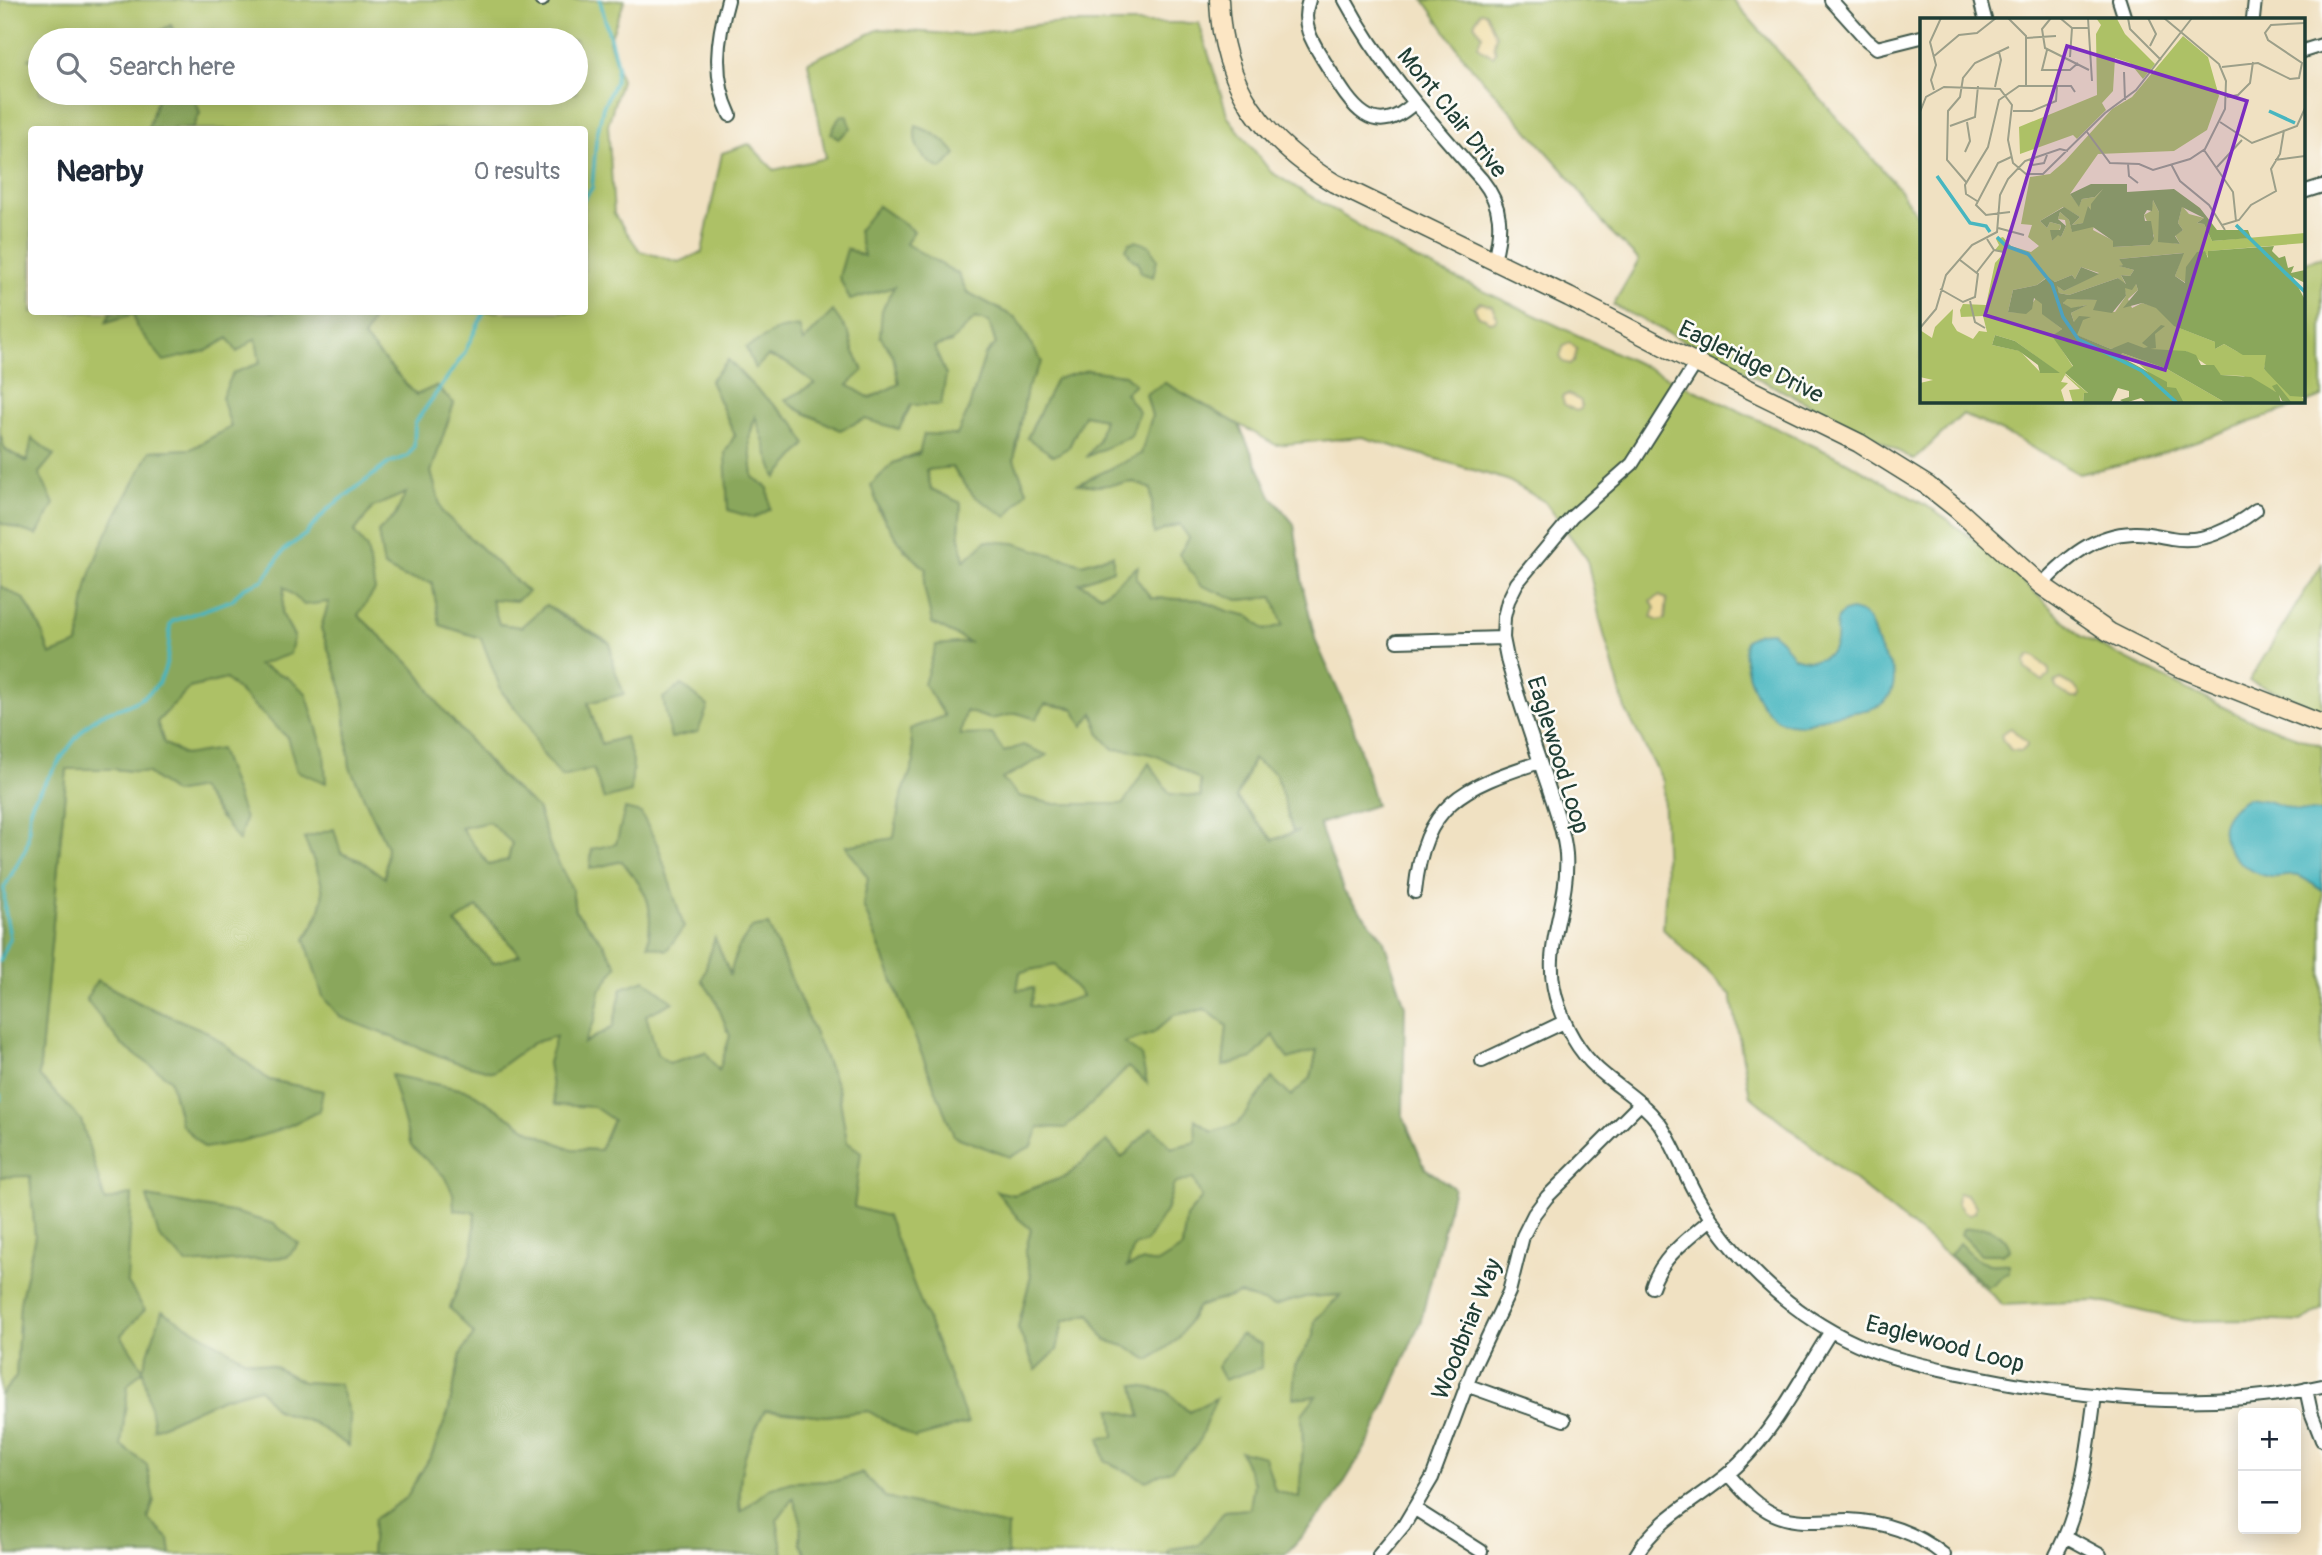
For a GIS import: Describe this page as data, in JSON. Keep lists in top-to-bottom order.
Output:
{
  "streets": {
    "main road": ["Eagleridge Drive"],
    "street": ["Mont Clair Drive", "Eaglewood Loop", "Woodbriar Way"]
  },
  "crossings": [
    ["Mont Clair Drive", "Eagleridge Drive"],
    ["Eagleridge Drive", "Eaglewood Loop"],
    ["Eaglewood Loop", "Woodbriar Way"]
  ],
  "page": {
    "search": "Search here",
    "heading": ["Nearby", "0 results"],
    "map_buttons": ["+", "−"]
  }
}
